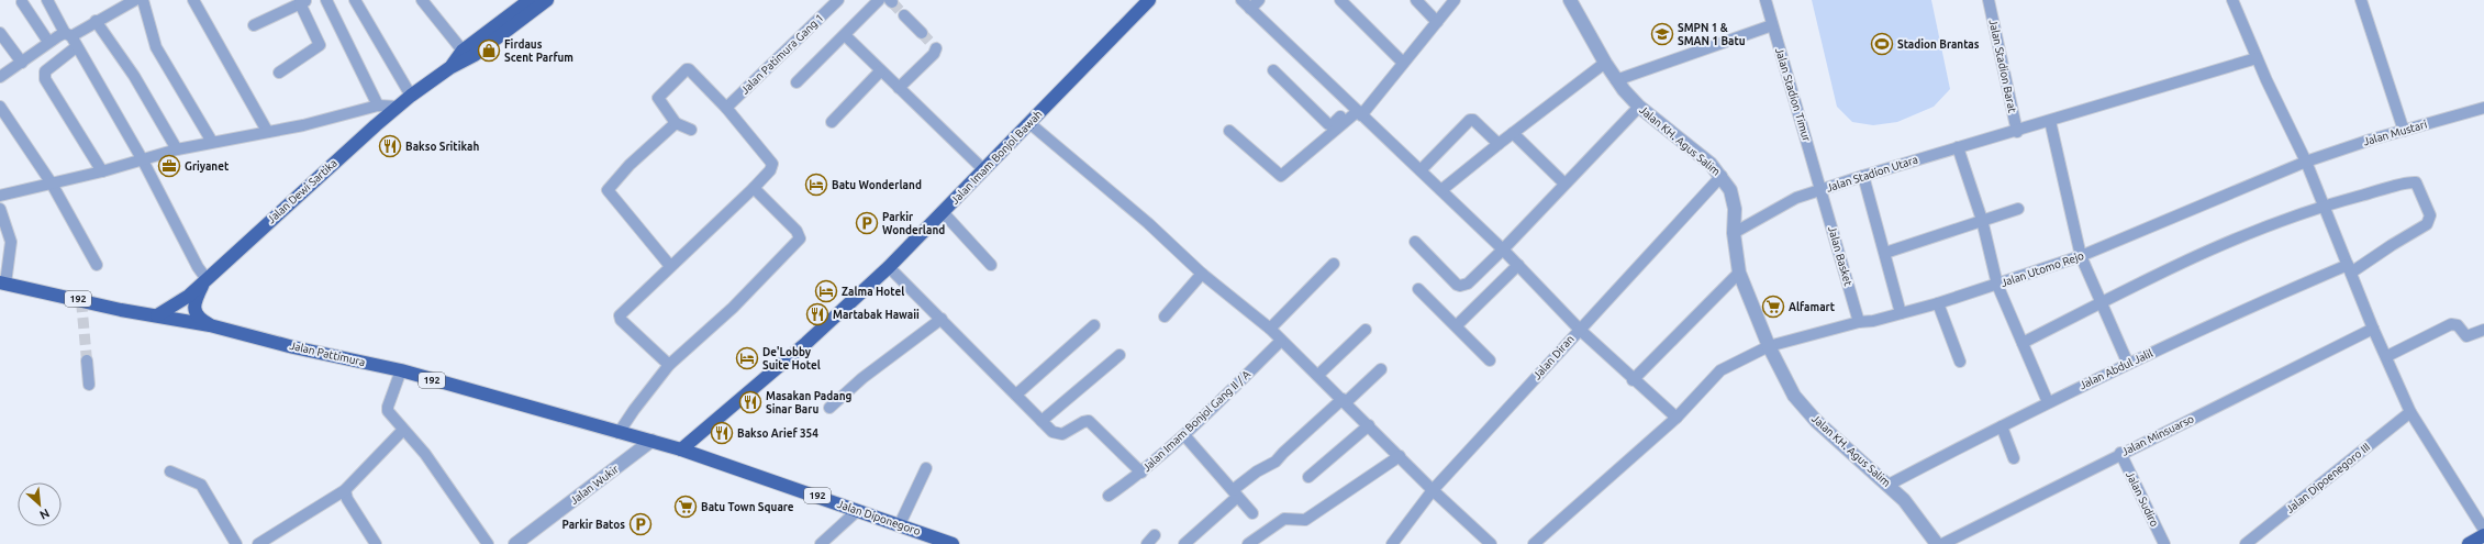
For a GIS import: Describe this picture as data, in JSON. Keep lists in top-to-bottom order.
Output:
{
  "streets": {
    "main road": [
      "Jalan Imam Bonjol Bawah",
      "Jalan Dewi Sartika",
      "192",
      "Jalan Pattimura",
      "Jalan Diponegoro"
    ],
    "street": [
      "Jalan Patimura Gang 1",
      "Jalan Stadion Barat",
      "Jalan Stadion Timur",
      "Jalan Mustari",
      "Jalan KH. Agus Salim",
      "Jalan Stadion Utara",
      "Jalan Basket",
      "Jalan Utomo Rejo",
      "Jalan Diran",
      "Jalan Abdul Jalil",
      "Jalan Imam Bonjol Gang II / A",
      "Jalan Minsuarso",
      "Jalan Dipoenegoro III",
      "Jalan Wukir",
      "Jalan Sudiro"
    ]
  },
  "crossings": [
    ["Jalan Stadion Barat", "Jalan Stadion Utara"],
    ["Jalan Stadion Timur", "Jalan Stadion Utara"],
    ["Jalan Stadion Timur", "Jalan Basket"],
    ["Jalan Mustari", "Jalan Utomo Rejo"],
    ["Jalan KH. Agus Salim", "Jalan Stadion Utara"],
    ["Jalan KH. Agus Salim", "Jalan Utomo Rejo"],
    ["Jalan KH. Agus Salim", "Jalan Diran"],
    ["Jalan KH. Agus Salim", "Jalan Abdul Jalil"],
    ["Jalan Imam Bonjol Bawah", "192"],
    ["Jalan Imam Bonjol Bawah", "Jalan Diponegoro"],
    ["Jalan Stadion Utara", "Jalan Basket"],
    ["Jalan Dewi Sartika", "Jalan Pattimura"],
    ["Jalan Basket", "Jalan Utomo Rejo"],
    ["192", "Jalan Pattimura"],
    ["192", "Jalan Wukir"],
    ["192", "Jalan Diponegoro"],
    ["Jalan Pattimura", "Jalan Wukir"],
    ["Jalan Minsuarso", "Jalan Sudiro"]
  ],
  "places": {
    "school or university": ["SMPN 1 & SMAN 1 Batu"],
    "sports": ["Stadion Brantas"],
    "shop": ["Firdaus Scent Parfum"],
    "restaurant": [
      "Bakso Sritikah",
      "Martabak Hawaii",
      "Masakan Padang Sinar Baru",
      "Bakso Arief 354"
    ],
    "office": ["Griyanet"],
    "hotel": ["Batu Wonderland", "Zalma Hotel", "De'Lobby Suite Hotel"],
    "parking": ["Parkir Wonderland", "Parkir Batos"],
    "supermarket": ["Alfamart", "Batu Town Square"]
  },
  "north": "bottom right"
}
